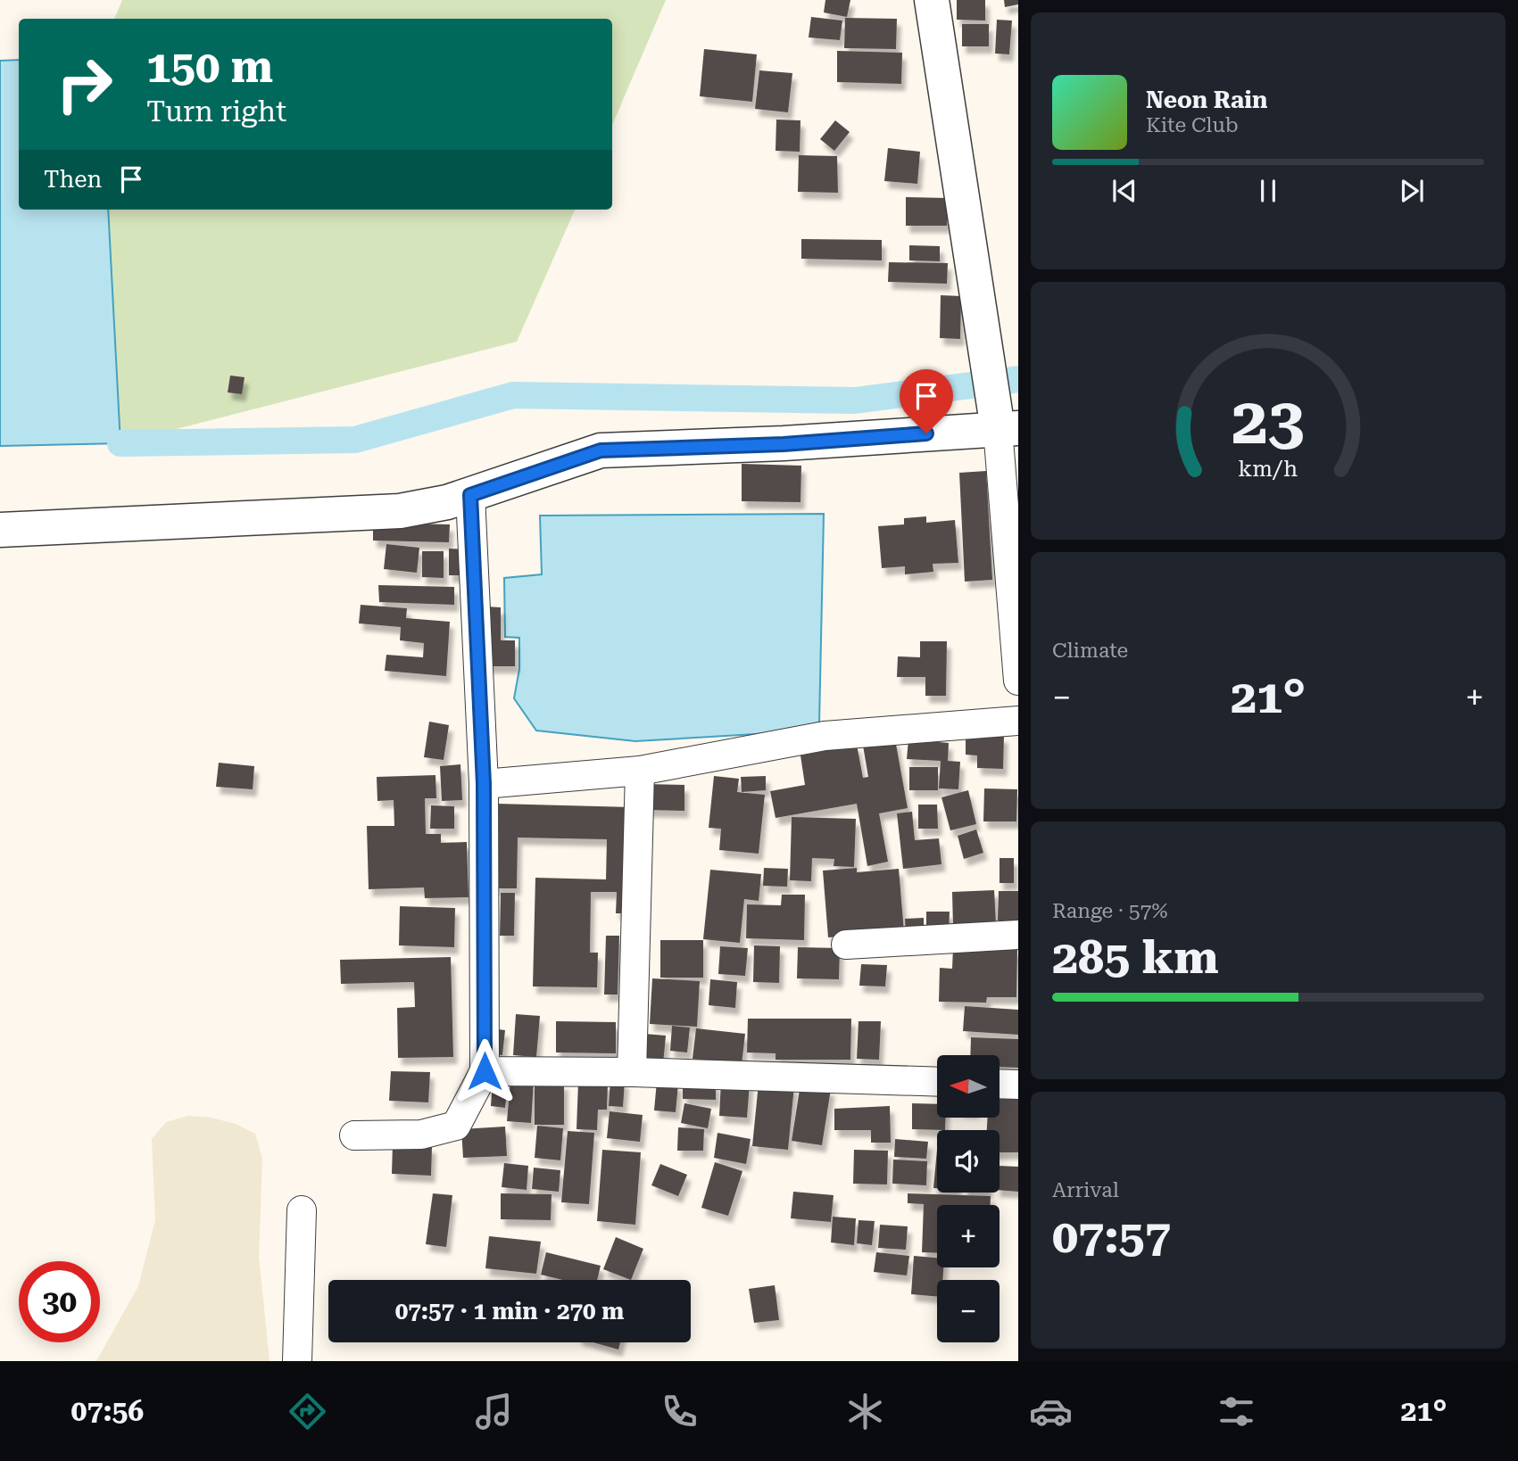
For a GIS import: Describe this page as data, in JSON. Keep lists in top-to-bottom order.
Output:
{
  "north": "left",
  "page": {
    "turn": ["150 m", "Turn right"],
    "song": ["Neon Rain", "Kite Club"],
    "then": "Then",
    "tile": [
      "Climate",
      ["Range · 57%", "285 km"],
      ["Arrival", "07:57"]
    ],
    "heat": ["−", "21°", "+"],
    "map_buttons": ["+", "−"],
    "limit": "30",
    "trip": "07:57 · 1 min · 270 m",
    "tabs": ["07:56", "21°"],
    "gauge": ["23", "km/h"]
  }
}
